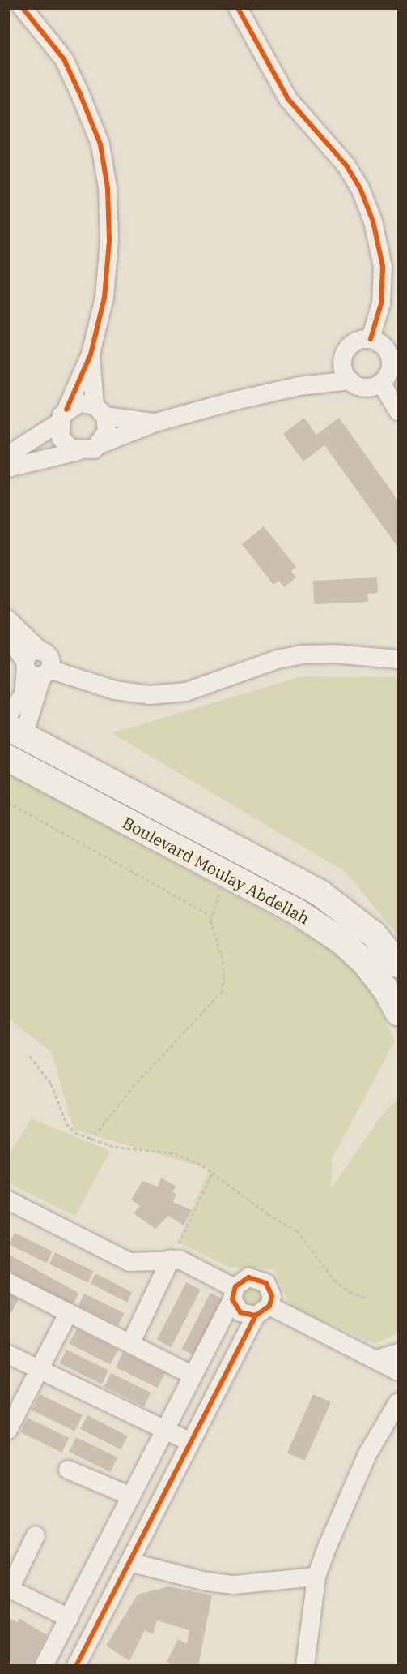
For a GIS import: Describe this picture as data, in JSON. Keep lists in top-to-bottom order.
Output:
{
  "streets": {
    "main road": ["Boulevard Moulay Abdellah"]
  }
}
